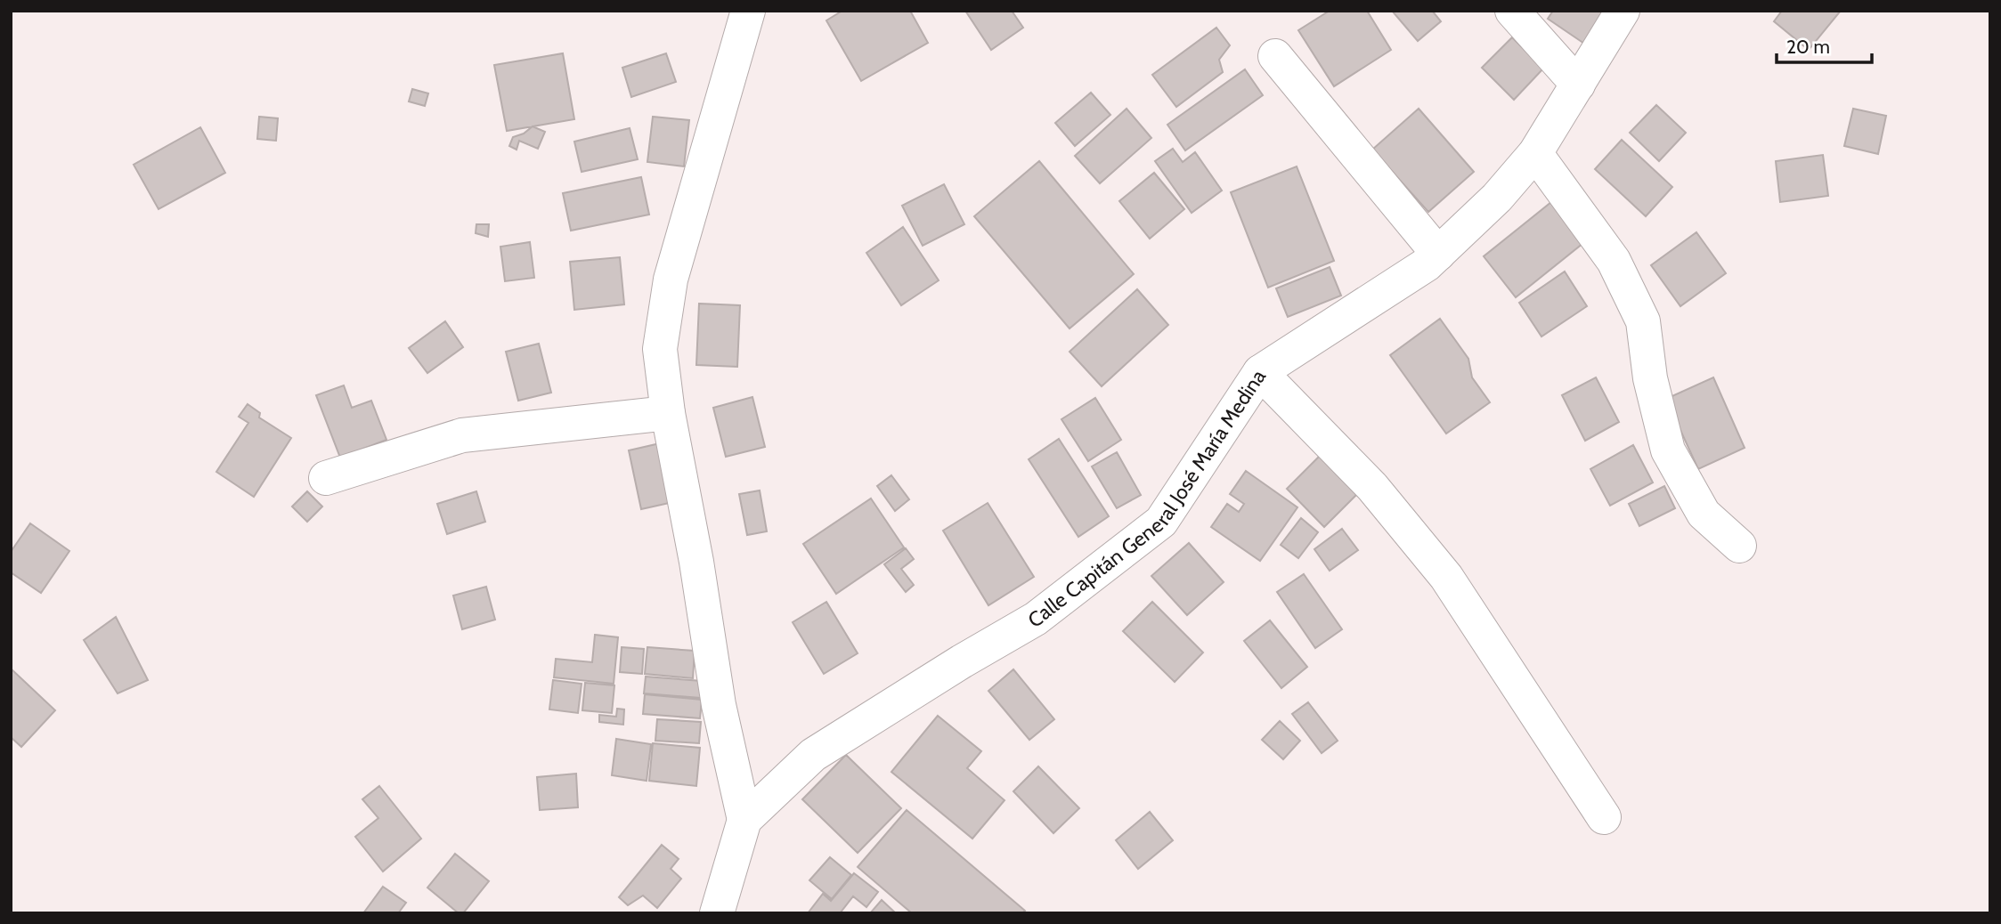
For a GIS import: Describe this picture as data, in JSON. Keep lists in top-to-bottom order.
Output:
{
  "streets": {
    "street": ["Calle Capitán General José María Medina"]
  },
  "scale_bar": "20 m"
}
